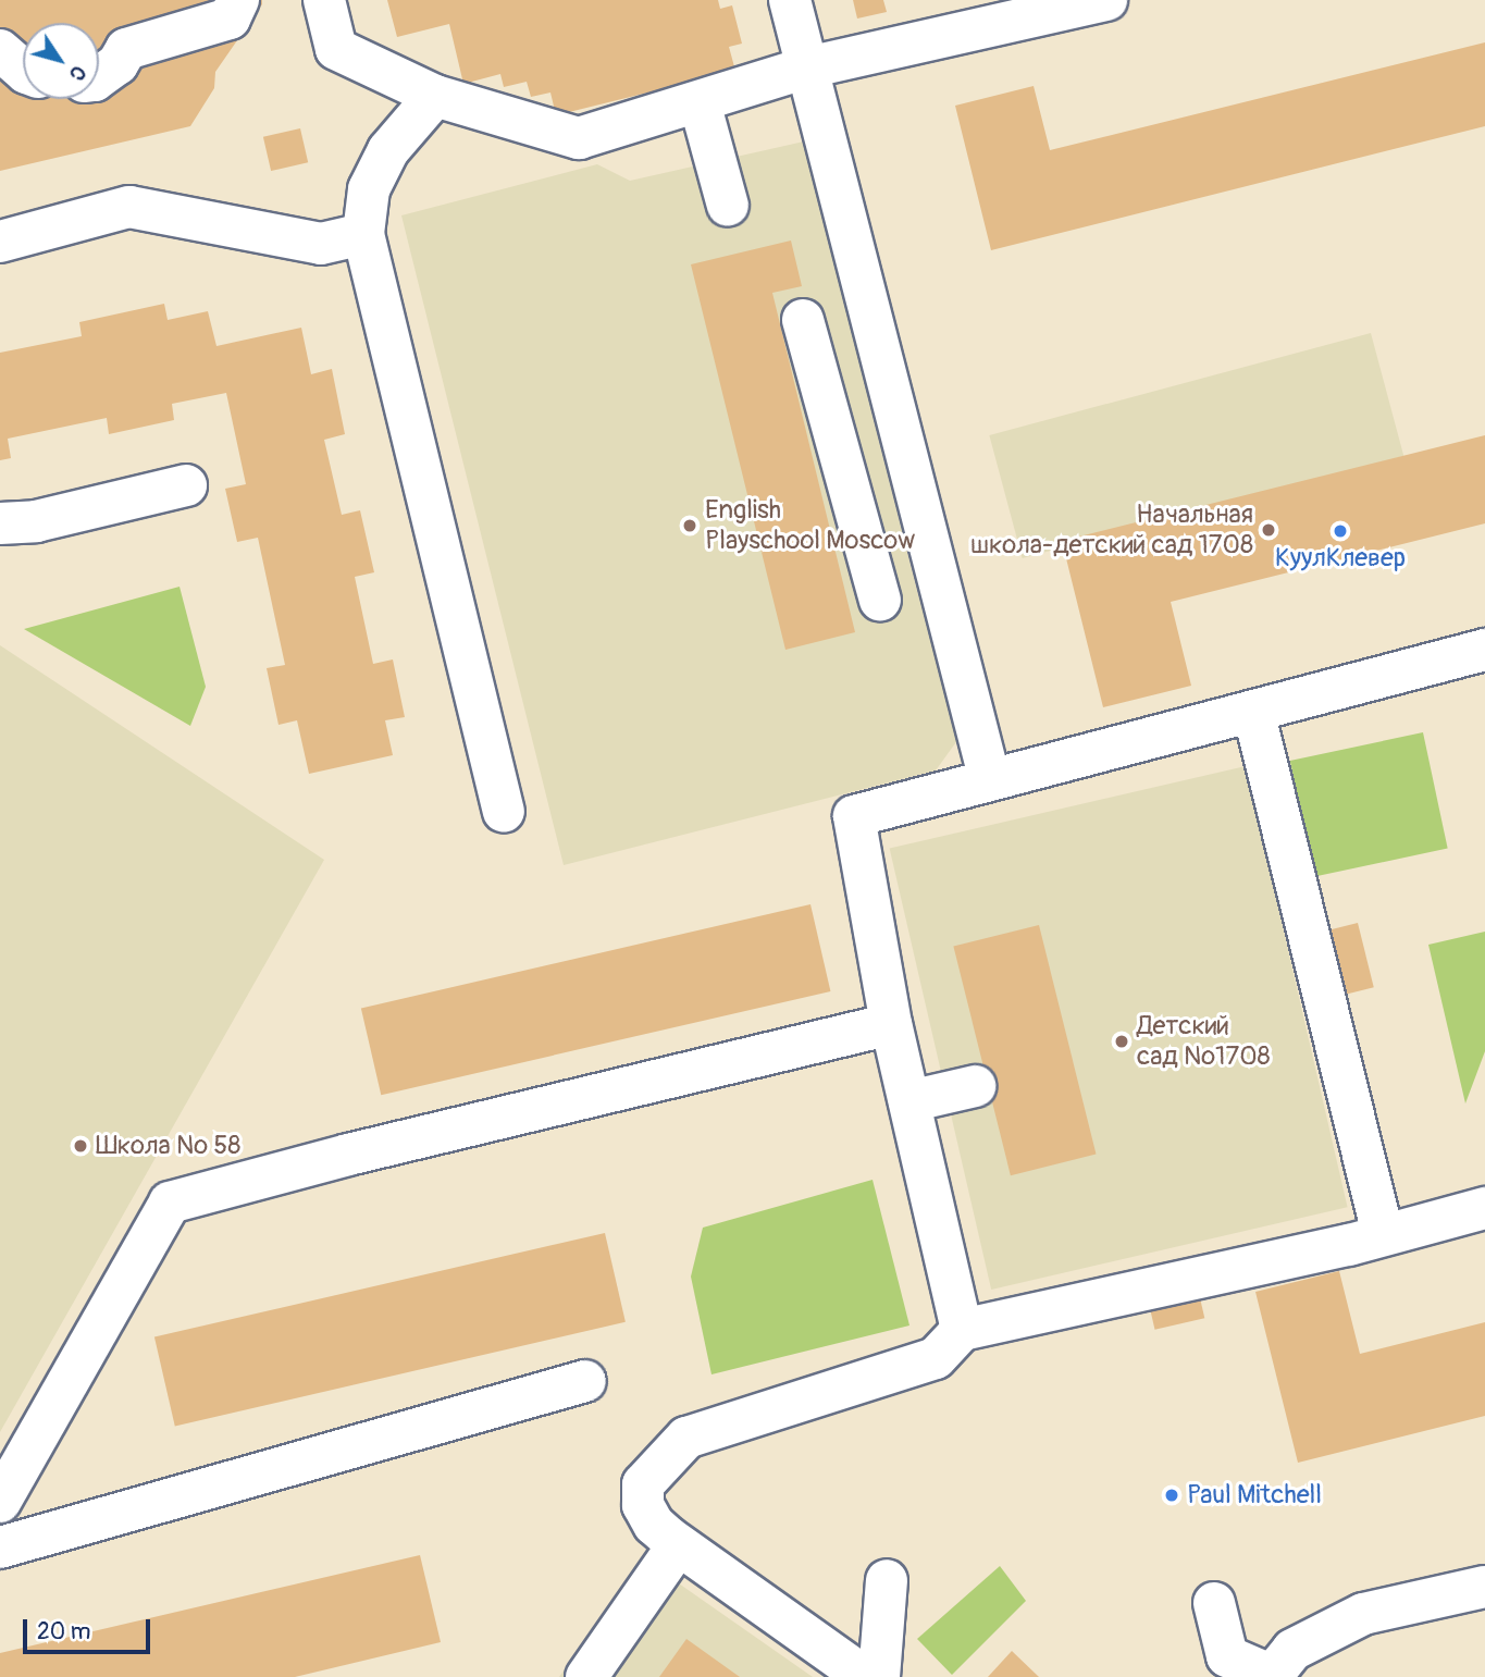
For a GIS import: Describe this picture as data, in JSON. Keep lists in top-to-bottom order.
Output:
{
  "places": [
    "English Playschool Moscow",
    "Начальная школа-детский сад 1708",
    "КуулКлевер",
    "Детский сад №1708",
    "Школа № 58",
    "Paul Mitchell"
  ],
  "scale_bar": "20 m",
  "north": "bottom right"
}
